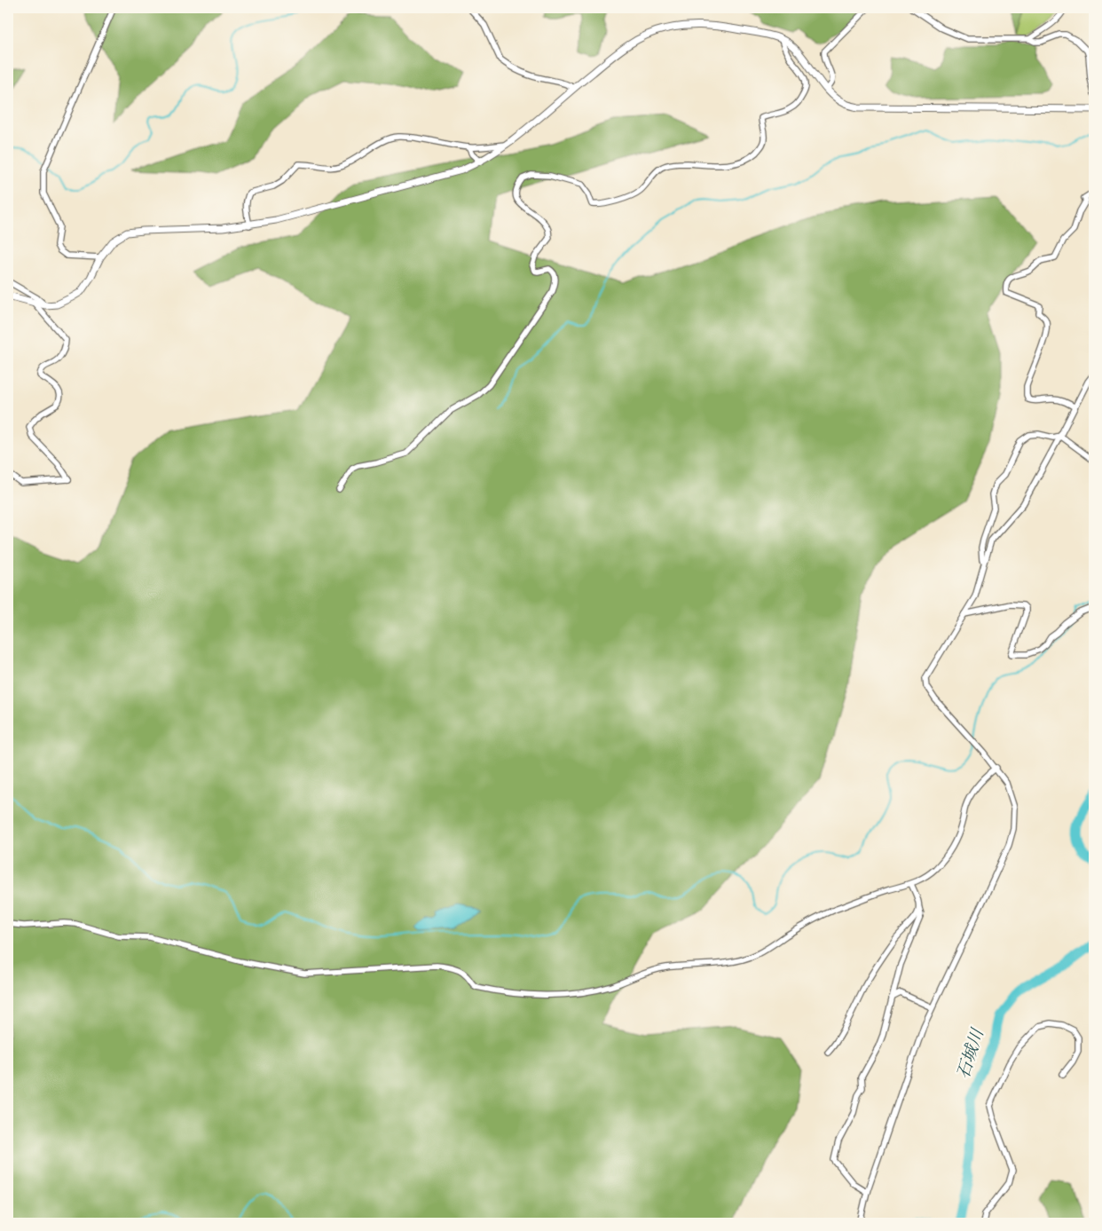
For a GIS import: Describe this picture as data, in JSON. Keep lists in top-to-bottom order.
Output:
{
  "water": ["石城川"]
}
